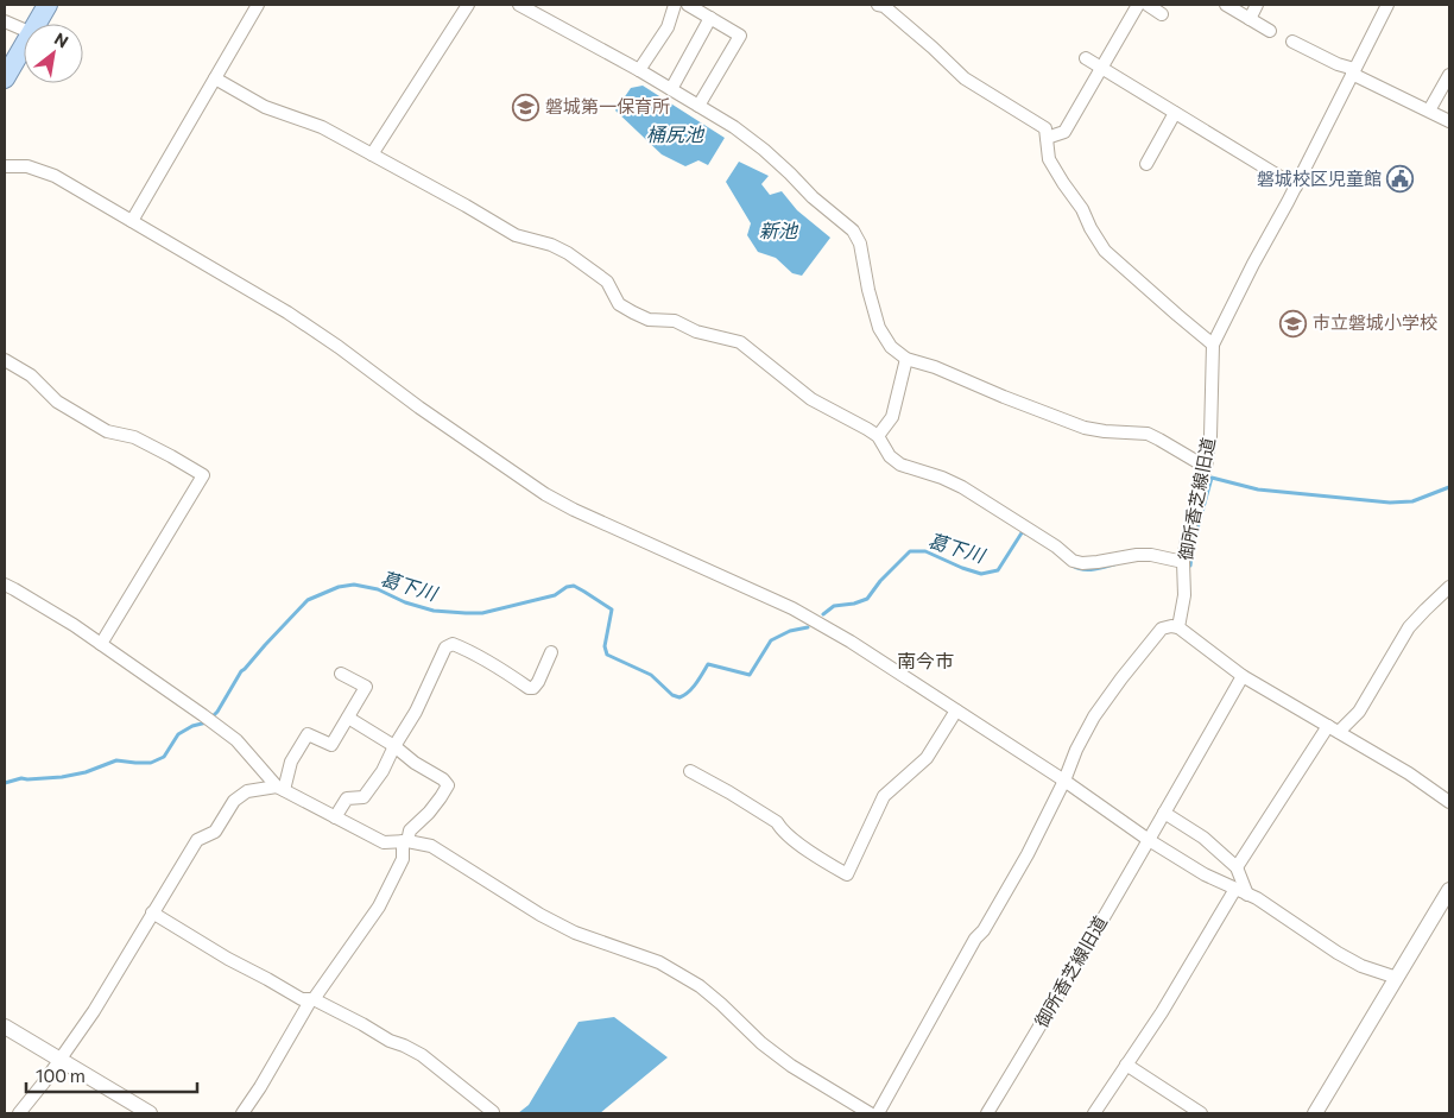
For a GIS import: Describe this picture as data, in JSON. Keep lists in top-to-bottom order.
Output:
{
  "streets": {
    "street": ["御所香芝線旧道"]
  },
  "districts": ["南今市"],
  "water": ["桶尻池", "新池", "葛下川"],
  "places": {
    "school or university": ["磐城第一保育所", "市立磐城小学校"],
    "public building": ["磐城校区児童館"]
  },
  "scale_bar": "100 m",
  "north": "top right"
}
